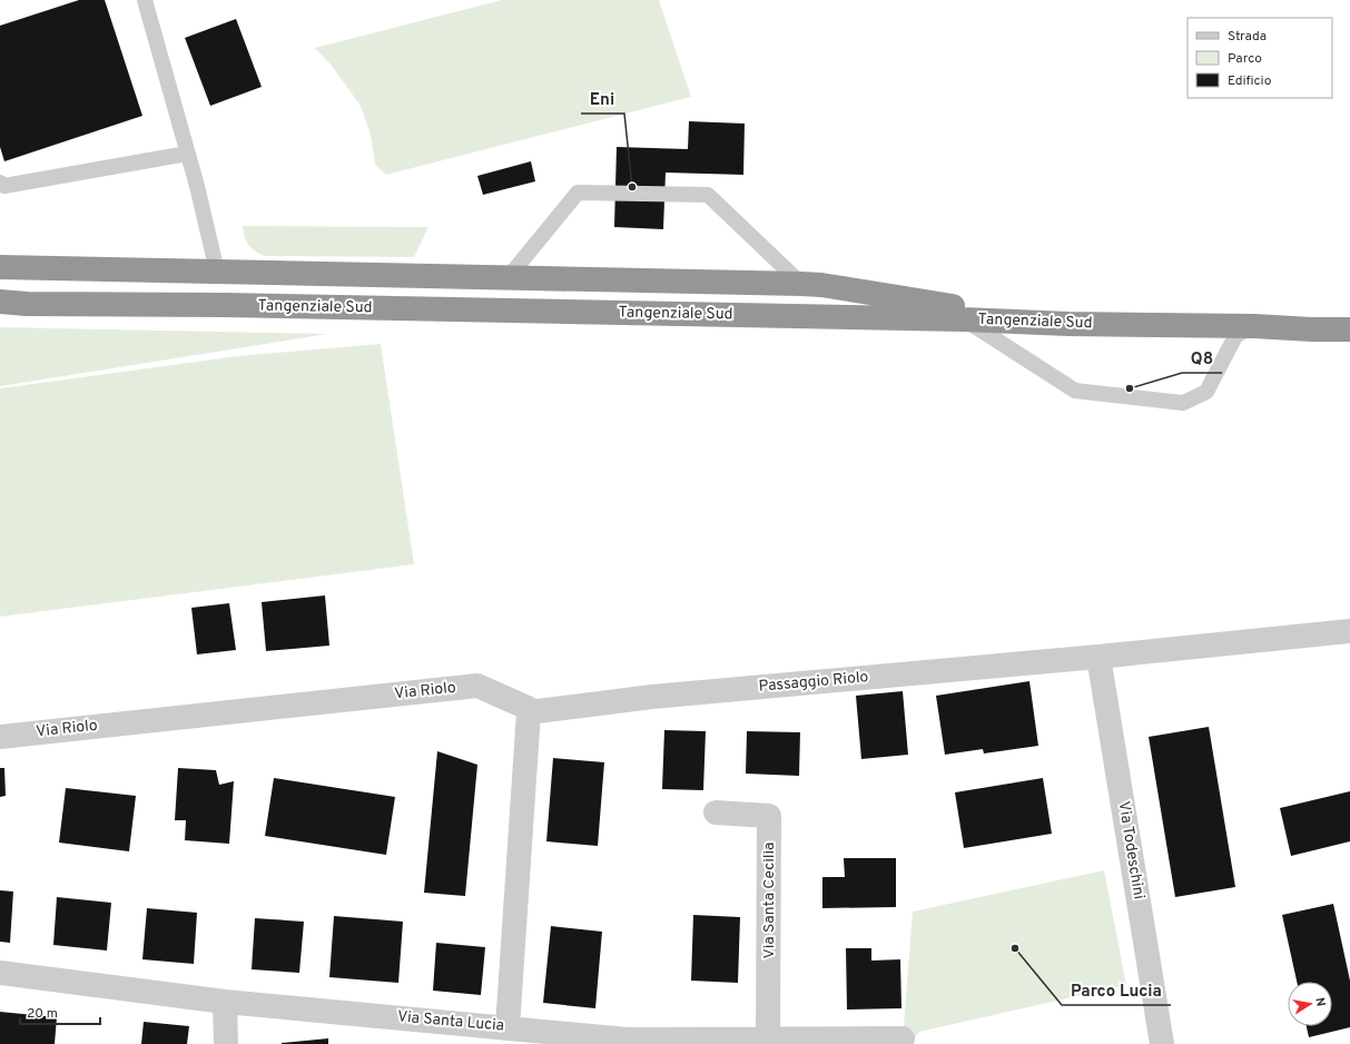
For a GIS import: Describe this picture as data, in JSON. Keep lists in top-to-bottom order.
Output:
{
  "streets": {
    "highway": ["Tangenziale Sud"],
    "street": [
      "Passaggio Riolo",
      "Via Riolo",
      "Via Todeschini",
      "Via Santa Cecilia",
      "Via Santa Lucia"
    ]
  },
  "crossings": [
    ["Passaggio Riolo", "Via Riolo"],
    ["Passaggio Riolo", "Via Todeschini"],
    ["Via Santa Cecilia", "Via Santa Lucia"]
  ],
  "places": ["Eni", "Q8", "Parco Lucia"],
  "legend": ["Strada", "Parco", "Edificio"],
  "scale_bar": "20 m",
  "north": "right"
}
